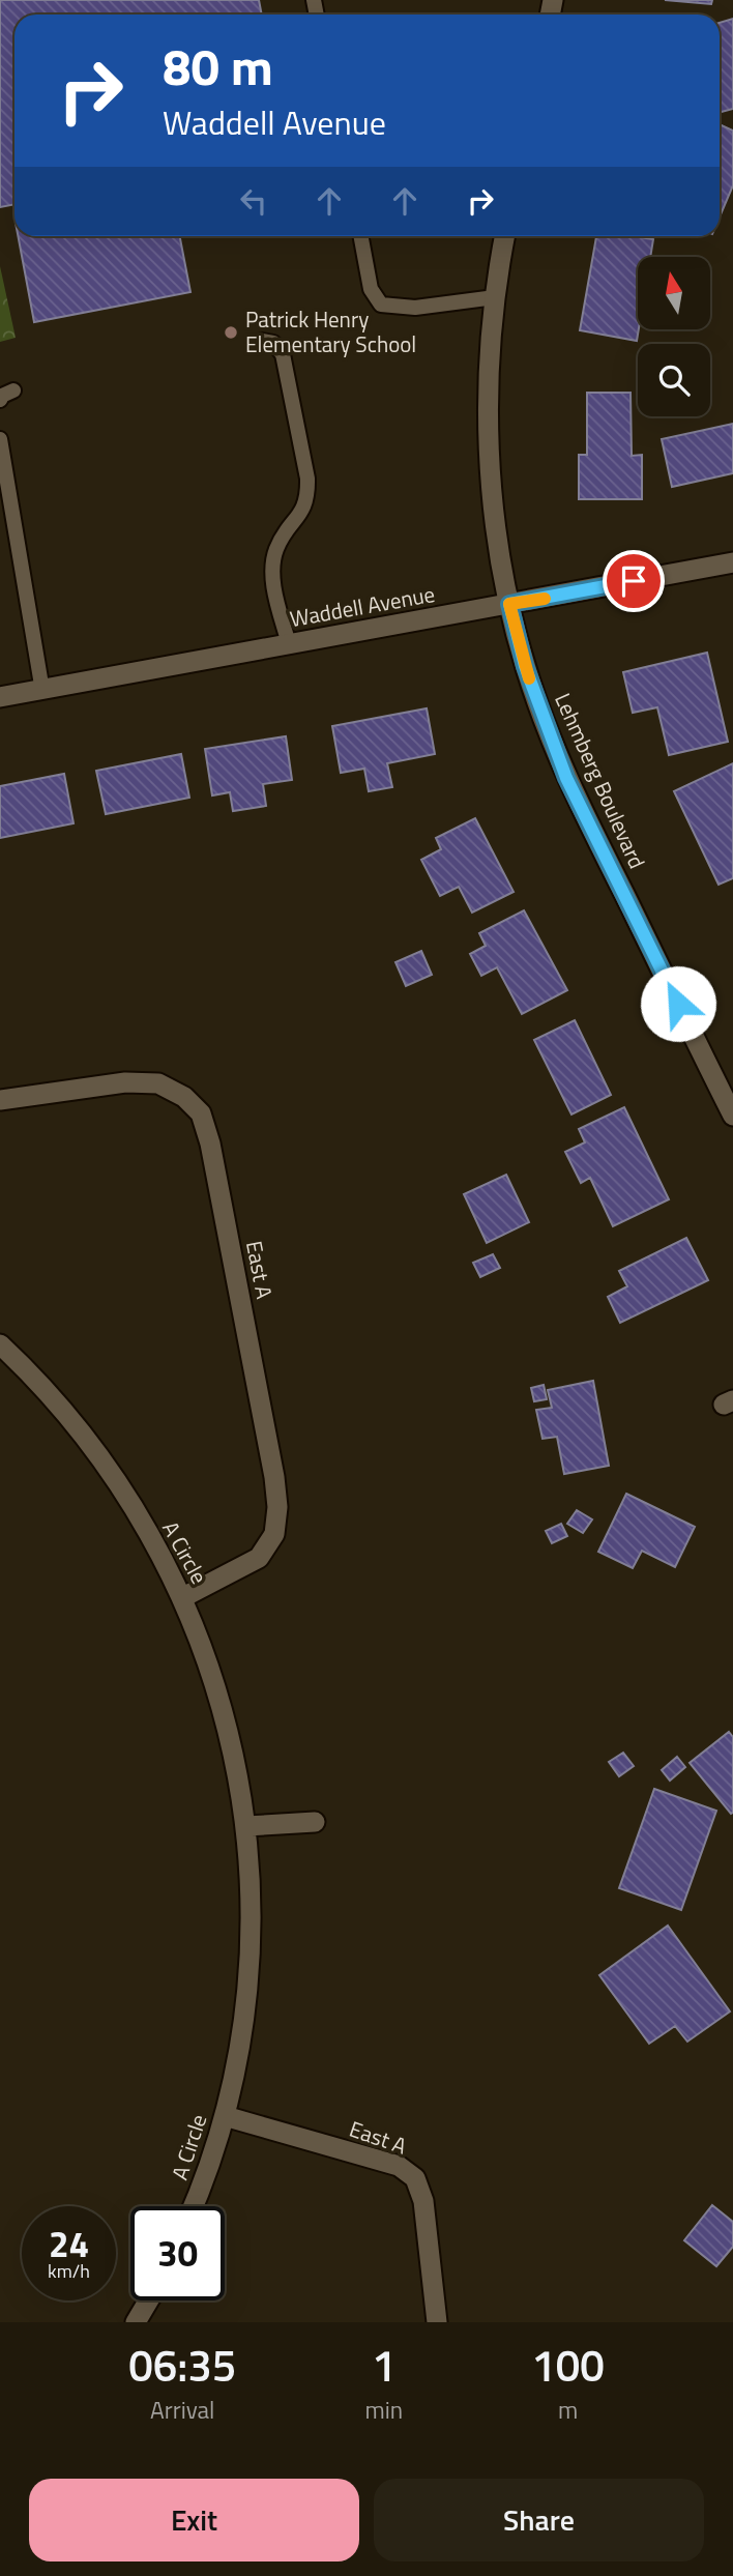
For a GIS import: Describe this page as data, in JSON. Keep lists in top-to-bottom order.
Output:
{
  "streets": {
    "street": [
      "Waddell Avenue",
      "Lehmberg Boulevard",
      "East A",
      "A Circle"
    ]
  },
  "crossings": [
    ["Waddell Avenue", "Lehmberg Boulevard"],
    ["East A", "A Circle"]
  ],
  "places": ["Patrick Henry Elementary School"],
  "north": "top",
  "page": {
    "turn": ["80 m", "Waddell Avenue"],
    "speed": "24 km/h",
    "limit": "30",
    "eta": [
      "06:35",
      "Arrival",
      "1",
      "min",
      "100",
      "m"
    ],
    "buttons": ["Exit", "Share"]
  }
}
